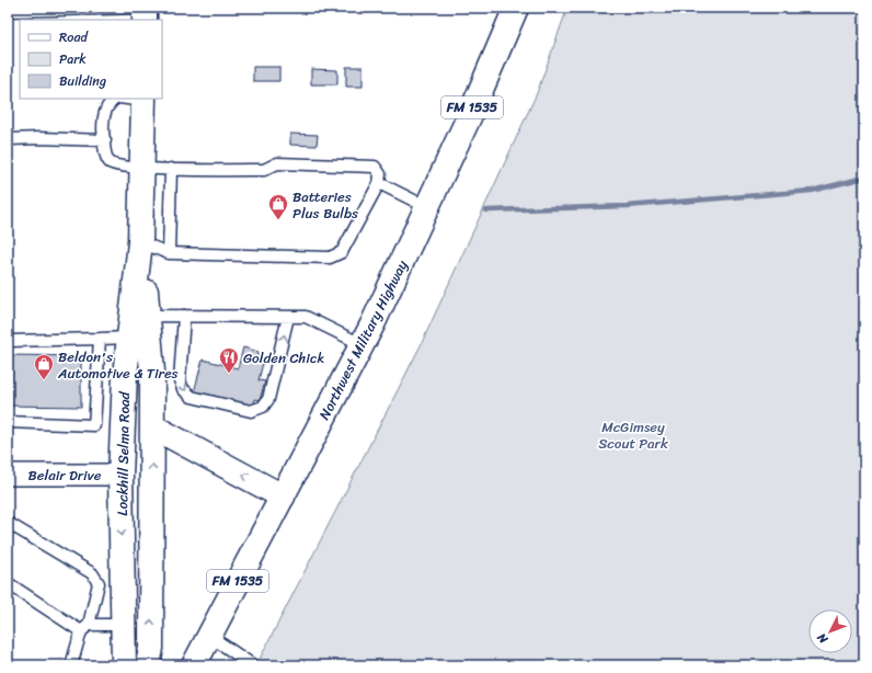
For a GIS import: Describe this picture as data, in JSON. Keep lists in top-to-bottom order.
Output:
{
  "streets": {
    "main road": ["FM 1535", "Northwest Military Highway", "Lockhill Selma Road"],
    "street": ["Belair Drive"]
  },
  "crossings": [
    ["Lockhill Selma Road", "Belair Drive"]
  ],
  "parks": ["McGimsey Scout Park"],
  "places": {
    "shop": ["Batteries Plus Bulbs", "Beldon's Automotive & Tires"],
    "restaurant": ["Golden Chick"]
  },
  "legend": ["Road", "Park", "Building"],
  "north": "bottom left"
}
